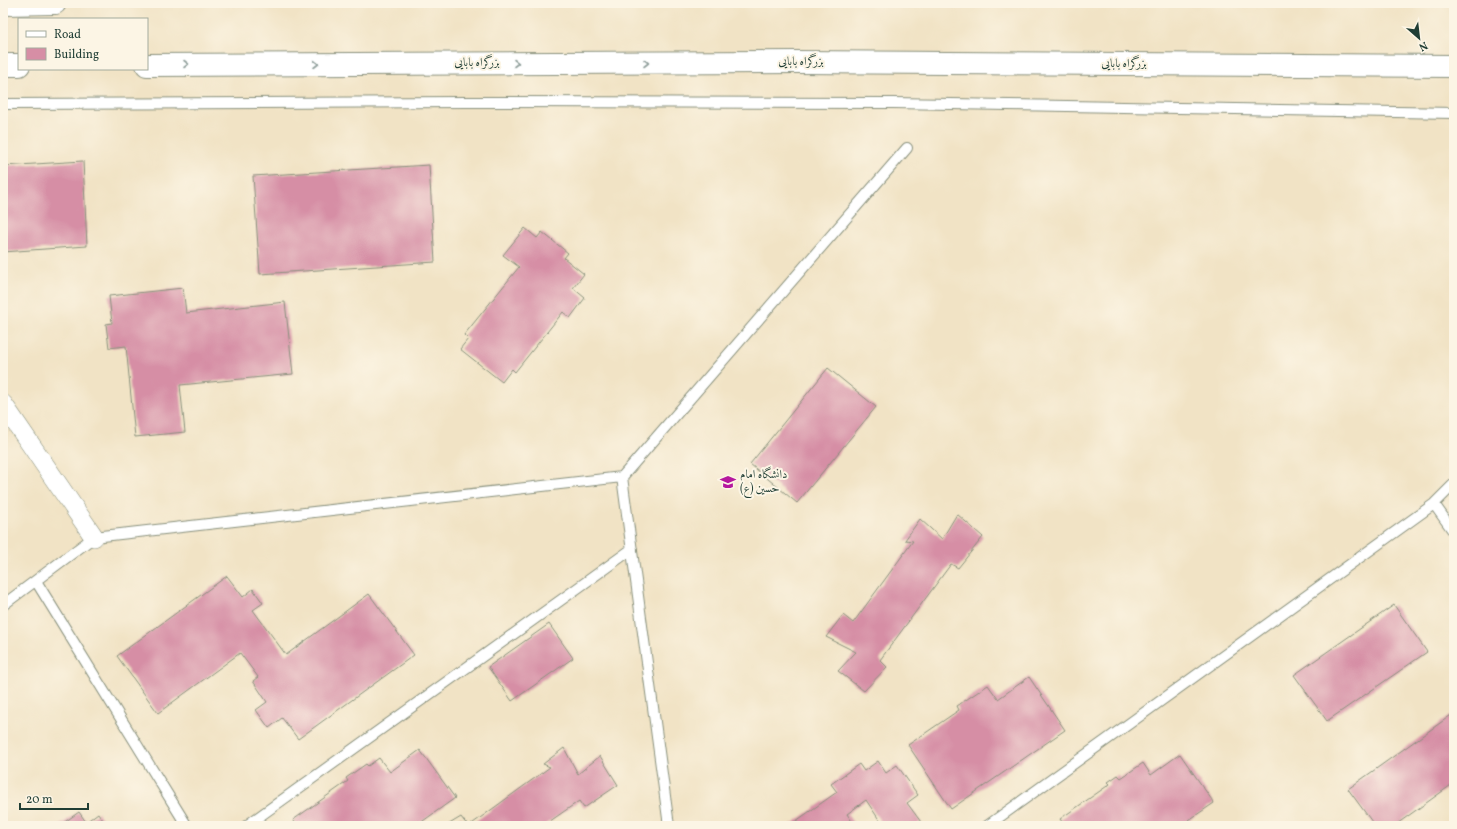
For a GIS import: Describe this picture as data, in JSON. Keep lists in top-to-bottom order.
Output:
{
  "streets": {
    "highway": ["بزرگراه بابایی"]
  },
  "one_way": ["بزرگراه بابایی"],
  "places": {
    "school or university": ["دانشگاه امام حسین (ع)"]
  },
  "legend": ["Road", "Building"],
  "scale_bar": "20 m",
  "north": "bottom right"
}
